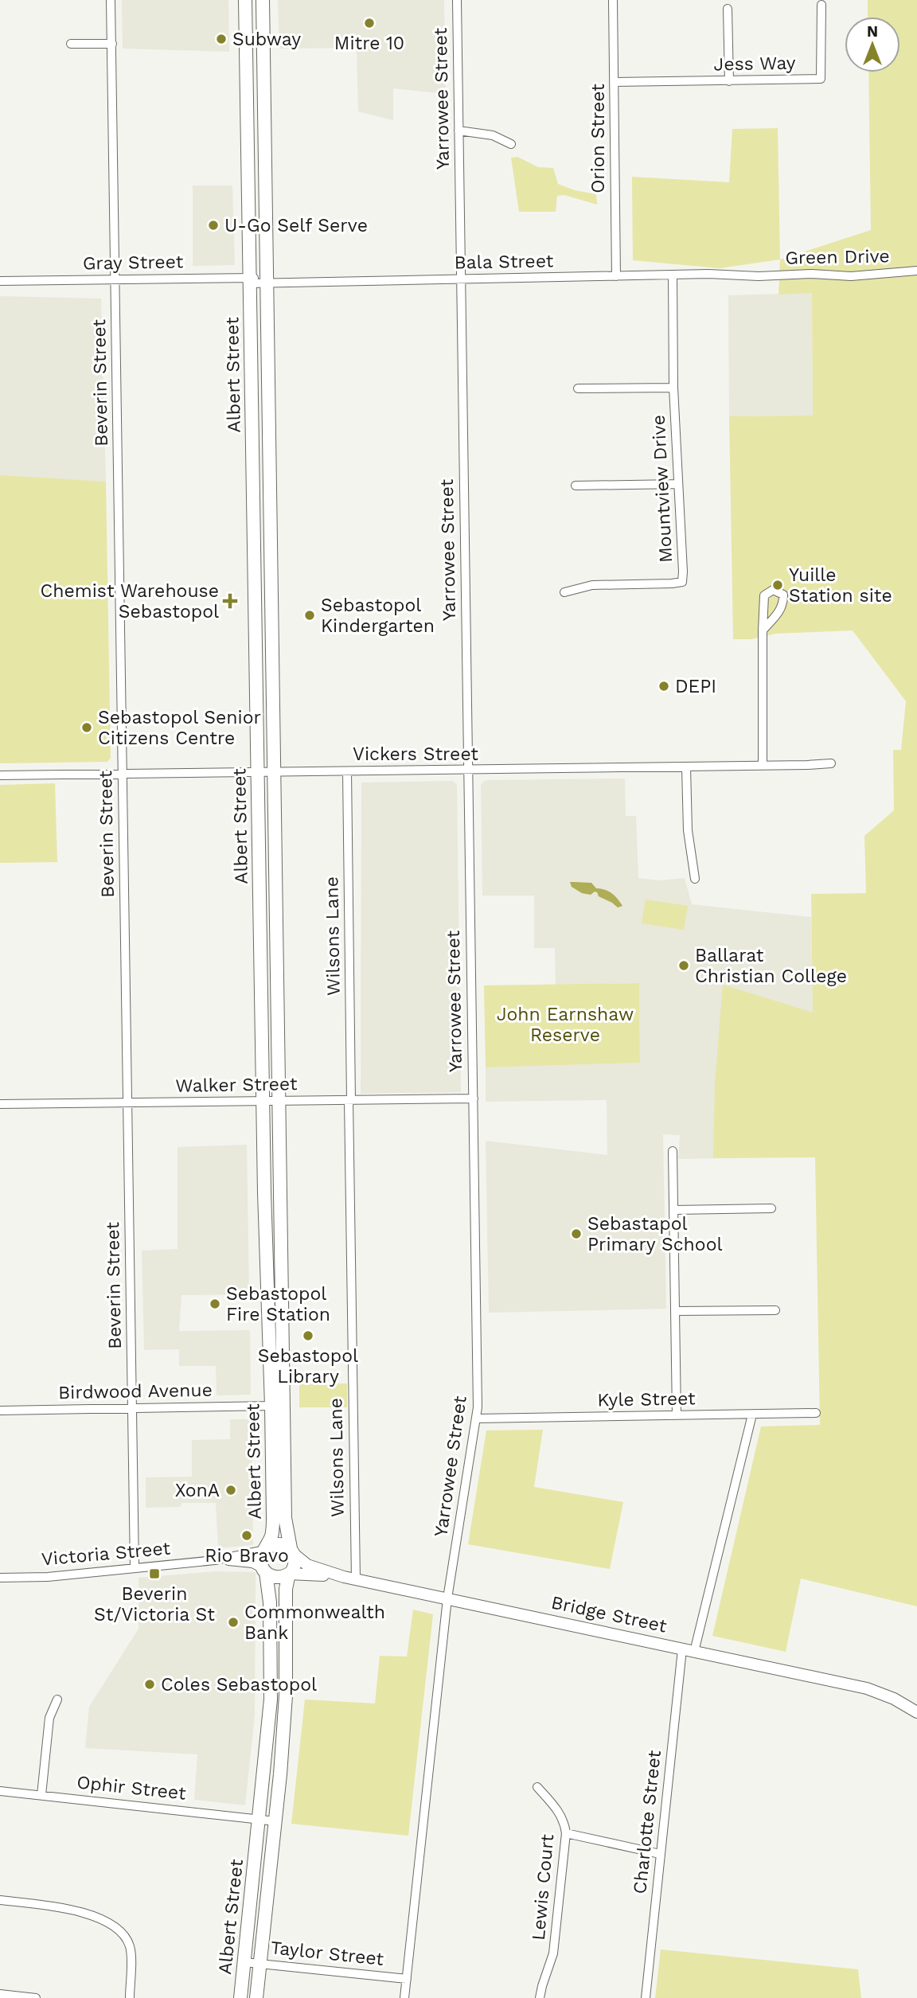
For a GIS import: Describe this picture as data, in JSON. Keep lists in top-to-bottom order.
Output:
{
  "streets": {
    "highway": ["Albert Street"],
    "main road": ["Bridge Street"],
    "street": [
      "Jess Way",
      "Yarrowee Street",
      "Orion Street",
      "Green Drive",
      "Bala Street",
      "Gray Street",
      "Beverin Street",
      "Mountview Drive",
      "Vickers Street",
      "Wilsons Lane",
      "Walker Street",
      "Birdwood Avenue",
      "Kyle Street",
      "Victoria Street",
      "Ophir Street",
      "Charlotte Street",
      "Lewis Court",
      "Taylor Street"
    ]
  },
  "crossings": [
    ["Jess Way", "Orion Street"],
    ["Yarrowee Street", "Bala Street"],
    ["Yarrowee Street", "Vickers Street"],
    ["Yarrowee Street", "Walker Street"],
    ["Yarrowee Street", "Kyle Street"],
    ["Yarrowee Street", "Bridge Street"],
    ["Yarrowee Street", "Taylor Street"],
    ["Orion Street", "Bala Street"],
    ["Green Drive", "Bala Street"],
    ["Bala Street", "Gray Street"],
    ["Bala Street", "Albert Street"],
    ["Bala Street", "Mountview Drive"],
    ["Gray Street", "Albert Street"],
    ["Gray Street", "Beverin Street"],
    ["Albert Street", "Vickers Street"],
    ["Albert Street", "Walker Street"],
    ["Albert Street", "Birdwood Avenue"],
    ["Albert Street", "Victoria Street"],
    ["Albert Street", "Ophir Street"],
    ["Albert Street", "Taylor Street"],
    ["Beverin Street", "Vickers Street"],
    ["Beverin Street", "Walker Street"],
    ["Beverin Street", "Birdwood Avenue"],
    ["Beverin Street", "Victoria Street"],
    ["Vickers Street", "Wilsons Lane"],
    ["Wilsons Lane", "Walker Street"],
    ["Wilsons Lane", "Bridge Street"],
    ["Kyle Street", "Charlotte Street"],
    ["Bridge Street", "Charlotte Street"]
  ],
  "parks": ["John Earnshaw Reserve"],
  "places": {
    "other": [
      "Mitre 10",
      "Subway",
      "U-Go Self Serve",
      "Yuille Station site",
      "Sebastopol Kindergarten",
      "DEPI",
      "Sebastopol Senior Citizens Centre",
      "Ballarat Christian College",
      "Sebastapol Primary School",
      "Sebastopol Fire Station",
      "Sebastopol Library",
      "XonA",
      "Rio Bravo",
      "Commonwealth Bank",
      "Coles Sebastopol"
    ],
    "health": ["Chemist Warehouse Sebastopol"],
    "transit": ["Beverin St/Victoria St"]
  },
  "north": "top"
}
